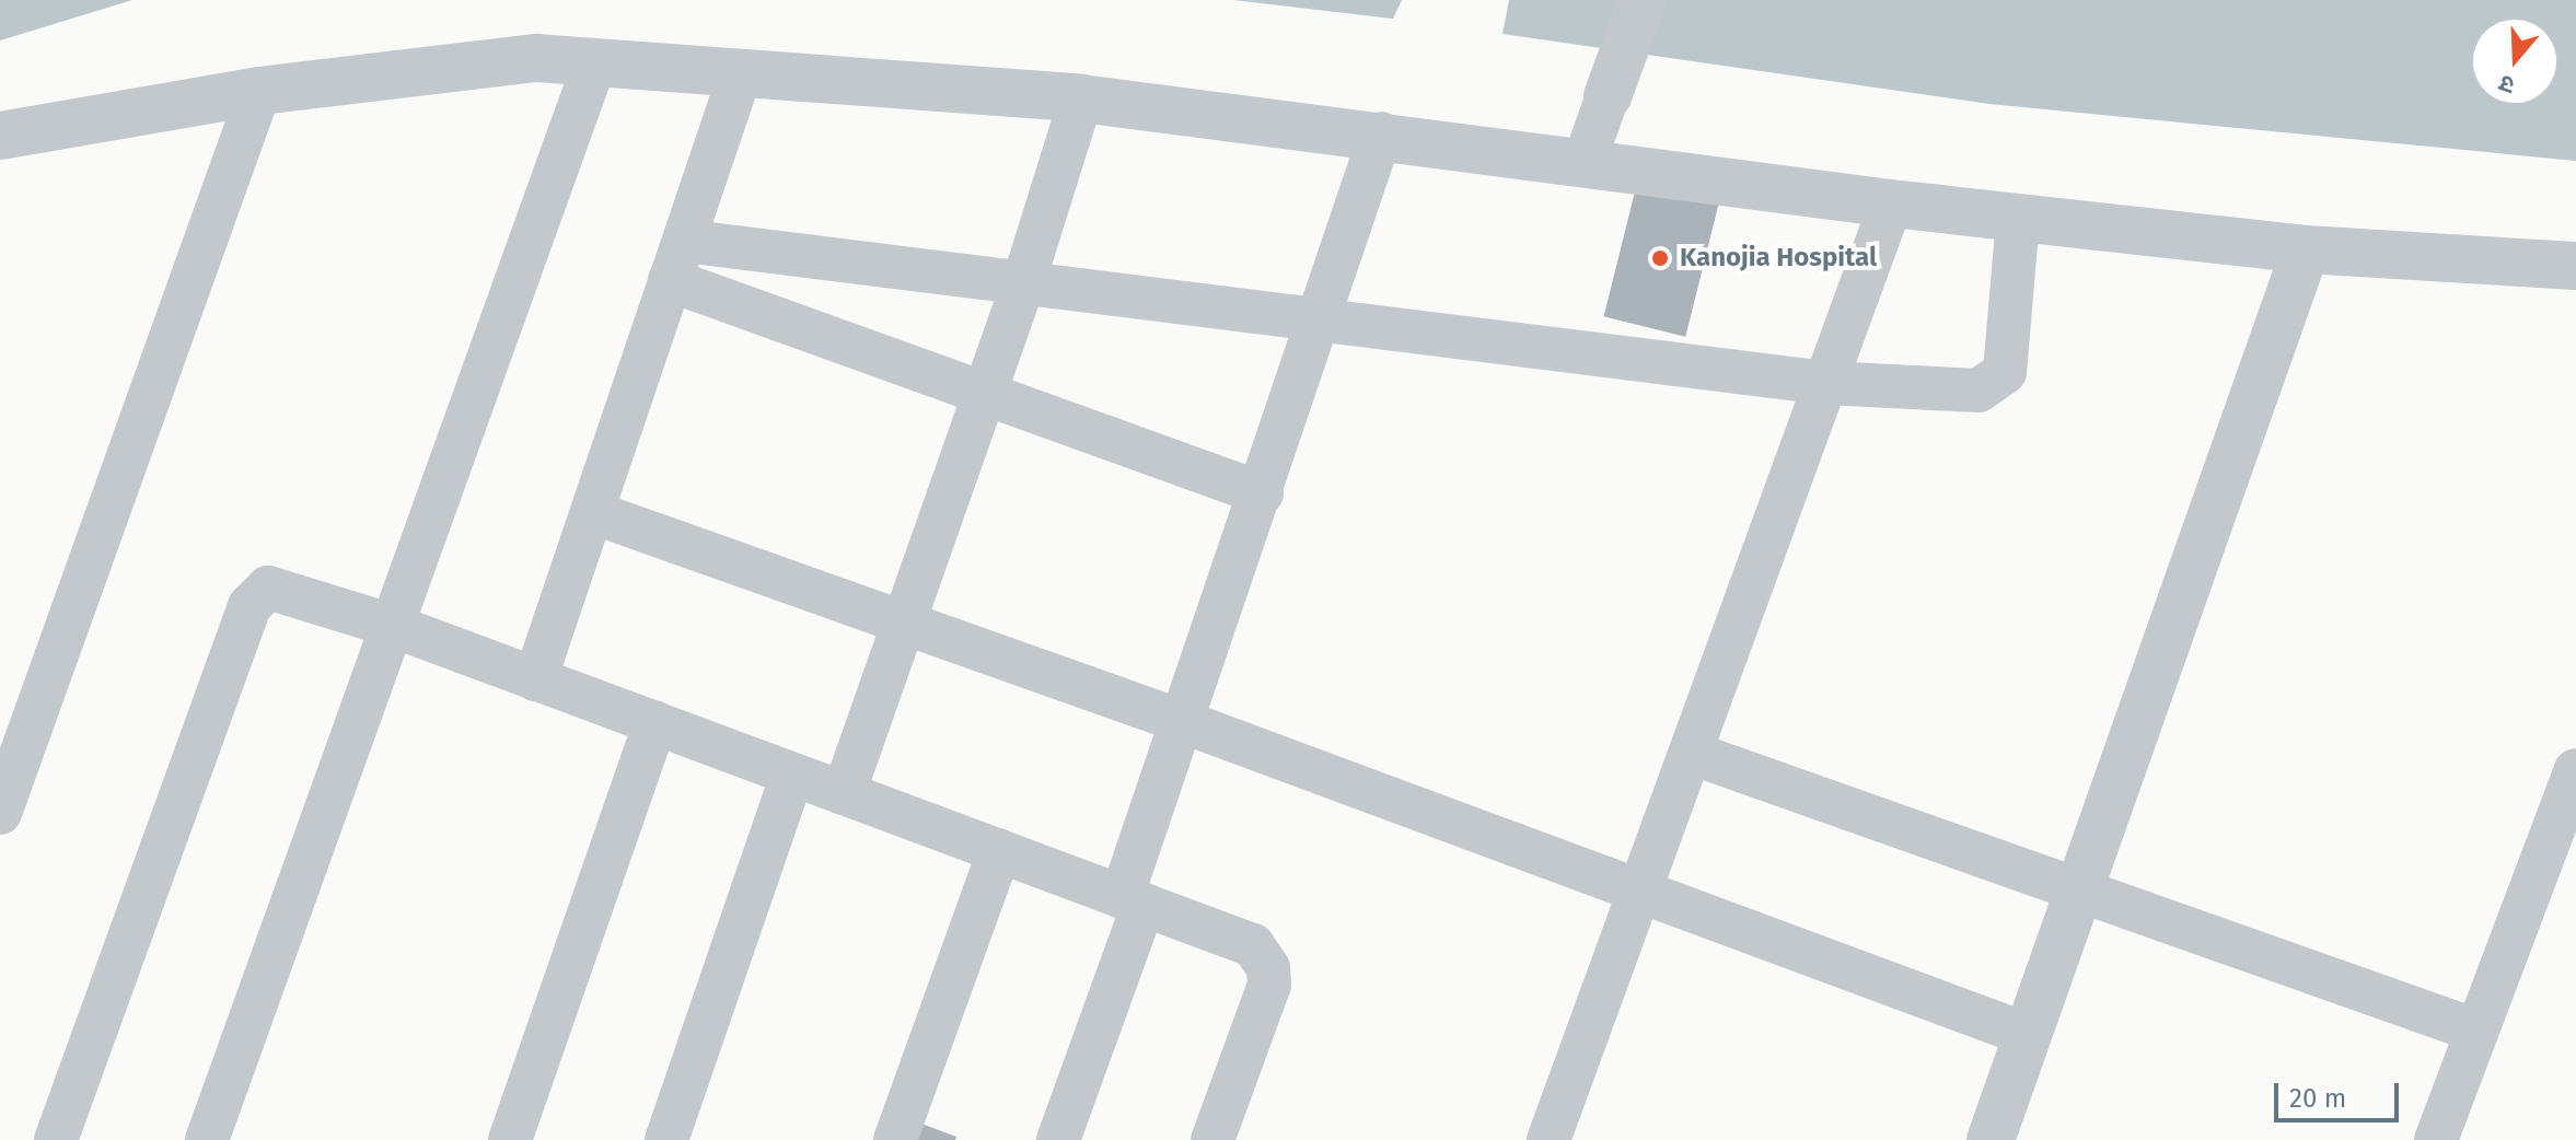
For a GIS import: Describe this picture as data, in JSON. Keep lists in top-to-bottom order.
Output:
{
  "places": ["Kanojia Hospital"],
  "scale_bar": "20 m",
  "north": "bottom"
}
